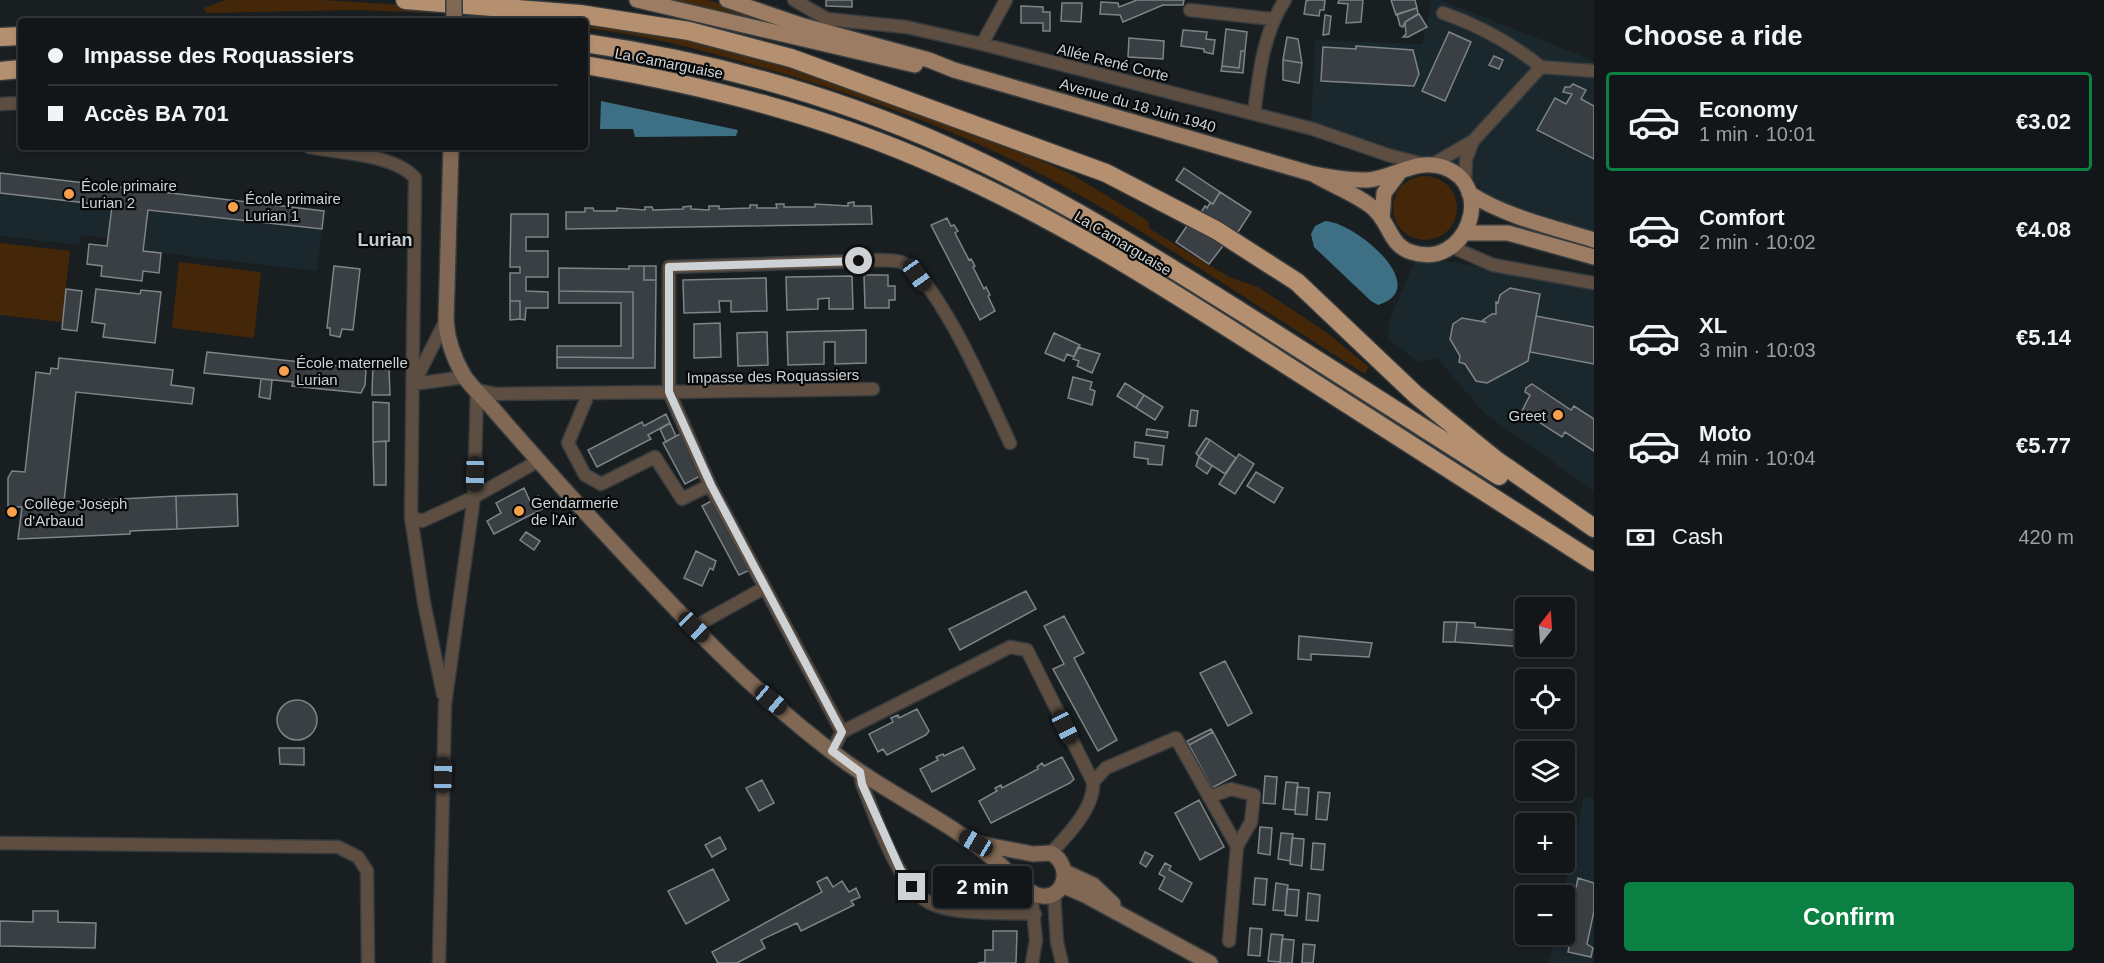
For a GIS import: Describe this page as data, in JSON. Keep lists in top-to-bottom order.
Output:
{
  "streets": {
    "highway": ["La Camarguaise"],
    "main road": ["Avenue du 18 Juin 1940"],
    "street": ["Allée René Corte", "Impasse des Roquassiers"]
  },
  "crossings": [
    ["Allée René Corte", "Avenue du 18 Juin 1940"]
  ],
  "districts": ["Lurian"],
  "places": [
    "École primaire Lurian 2",
    "École primaire Lurian 1",
    "École maternelle Lurian",
    "Greet",
    "Gendarmerie de l'Air",
    "Collège Joseph d'Arbaud"
  ],
  "north": "top",
  "page": {
    "heading": "Choose a ride",
    "banner": ["Impasse des Roquassiers", "Accès BA 701"],
    "list": [
      {
        "name": "Economy",
        "note": "1 min · 10:01",
        "value": "€3.02"
      },
      {
        "name": "Comfort",
        "note": "2 min · 10:02",
        "value": "€4.08"
      },
      {
        "name": "XL",
        "note": "3 min · 10:03",
        "value": "€5.14"
      },
      {
        "name": "Moto",
        "note": "4 min · 10:04",
        "value": "€5.77"
      }
    ],
    "pay": ["Cash", "420 m"],
    "map_buttons": ["+", "−"],
    "bubble": "2 min",
    "buttons": "Confirm"
  }
}
